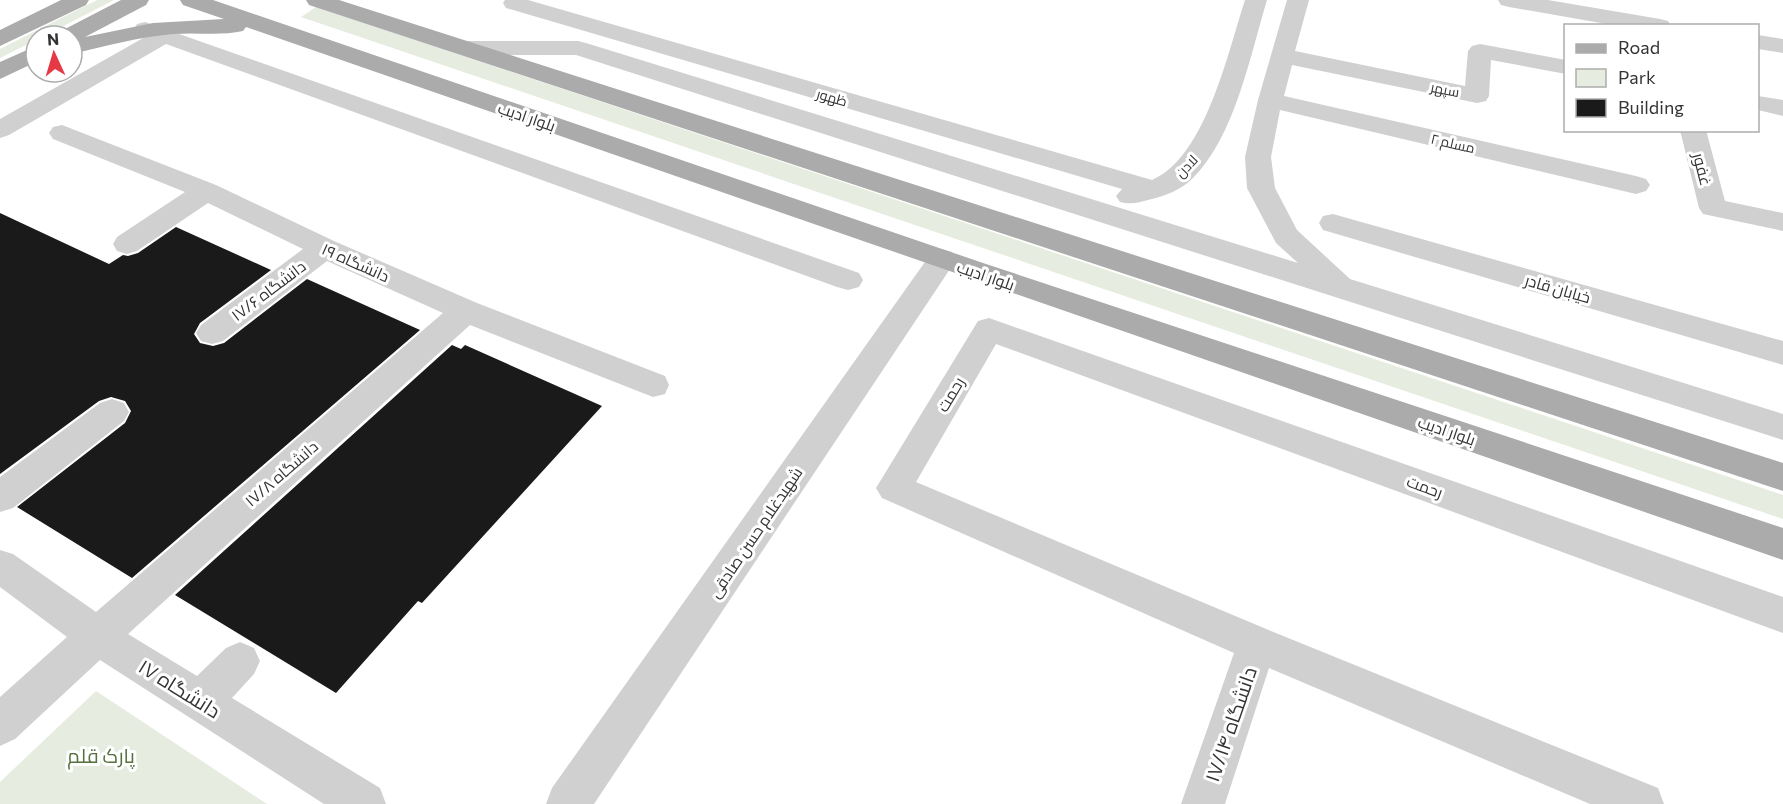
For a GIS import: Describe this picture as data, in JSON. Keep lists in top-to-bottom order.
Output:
{
  "streets": {
    "main road": ["بلوار ادیب"],
    "street": [
      "سپهر",
      "ظهور",
      "مسلم ۲",
      "لادن",
      "غفور",
      "دانشگاه ۱۹",
      "خیابان قادر",
      "دانشگاه ۱۷/۶",
      "رحمت",
      "دانشگاه ۱۷/۸",
      "شهیدغلام حسن صادقی",
      "دانشگاه ۱۷",
      "دانشگاه ۱۷/۱۴"
    ]
  },
  "crossings": [
    ["ظهور", "لادن"],
    ["بلوار ادیب", "شهیدغلام حسن صادقی"],
    ["دانشگاه ۱۹", "دانشگاه ۱۷/۶"],
    ["دانشگاه ۱۹", "دانشگاه ۱۷/۸"],
    ["رحمت", "دانشگاه ۱۷/۱۴"],
    ["دانشگاه ۱۷/۸", "دانشگاه ۱۷"]
  ],
  "parks": ["پارک قلم"],
  "legend": ["Road", "Park", "Building"],
  "north": "top"
}
